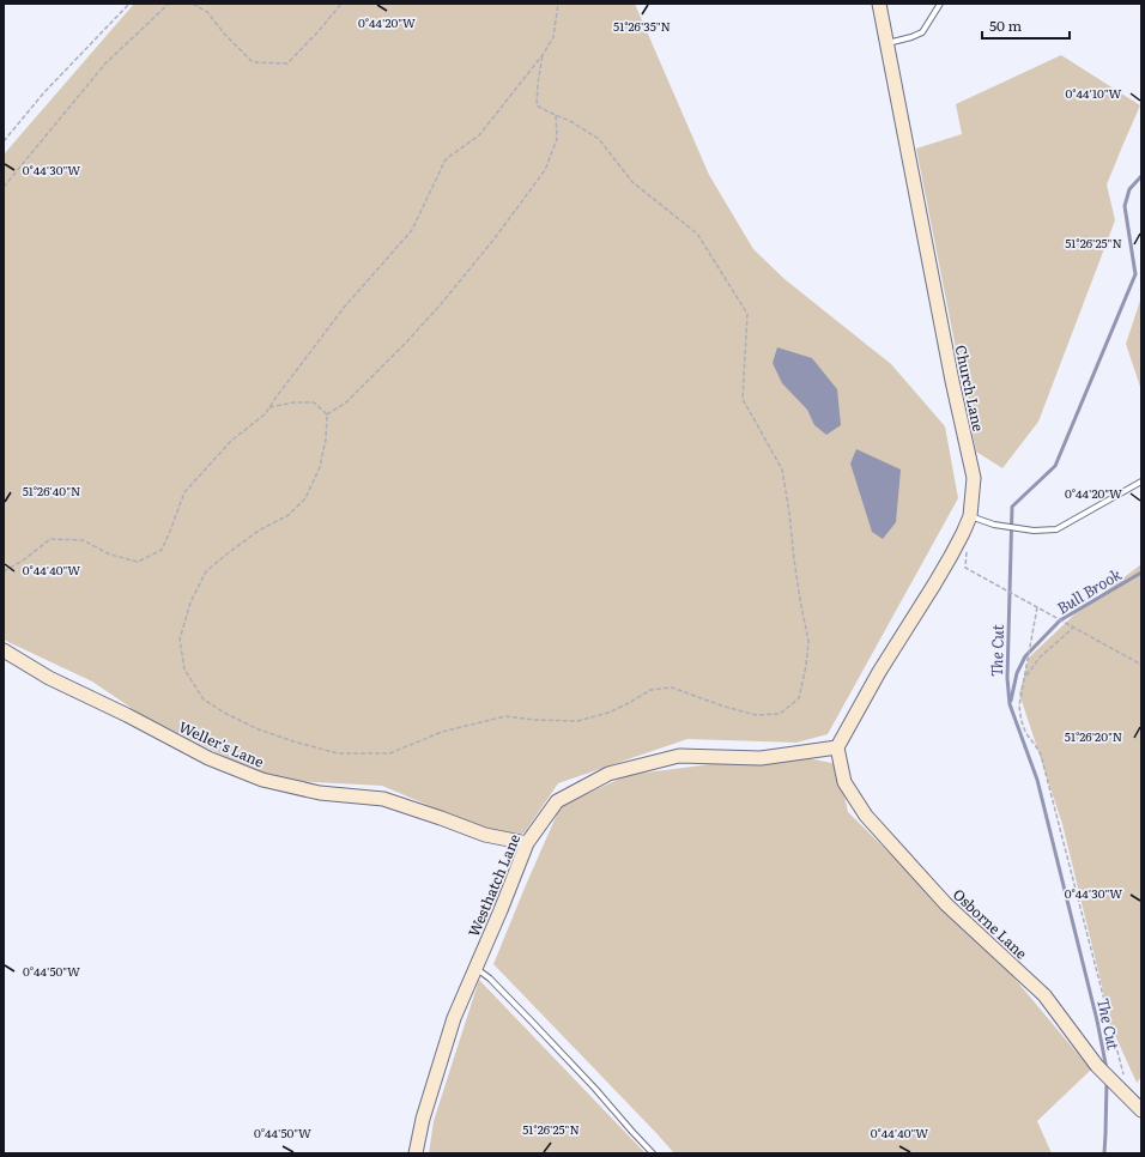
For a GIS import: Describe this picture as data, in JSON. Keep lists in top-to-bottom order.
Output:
{
  "streets": {
    "street": [
      "Church Lane",
      "Weller's Lane",
      "Westhatch Lane",
      "Osborne Lane"
    ]
  },
  "crossings": [
    ["Church Lane", "Westhatch Lane"],
    ["Church Lane", "Osborne Lane"],
    ["Weller's Lane", "Westhatch Lane"],
    ["Westhatch Lane", "Osborne Lane"]
  ],
  "water": ["Bull Brook", "The Cut"],
  "scale_bar": "50 m",
  "coordinates": [
    "0°44'20\"W",
    "51°26'35\"N",
    "0°44'10\"W",
    "0°44'30\"W",
    "51°26'25\"N",
    "51°26'40\"N",
    "0°44'40\"W",
    "51°26'20\"N",
    "0°44'50\"W"
  ]
}
